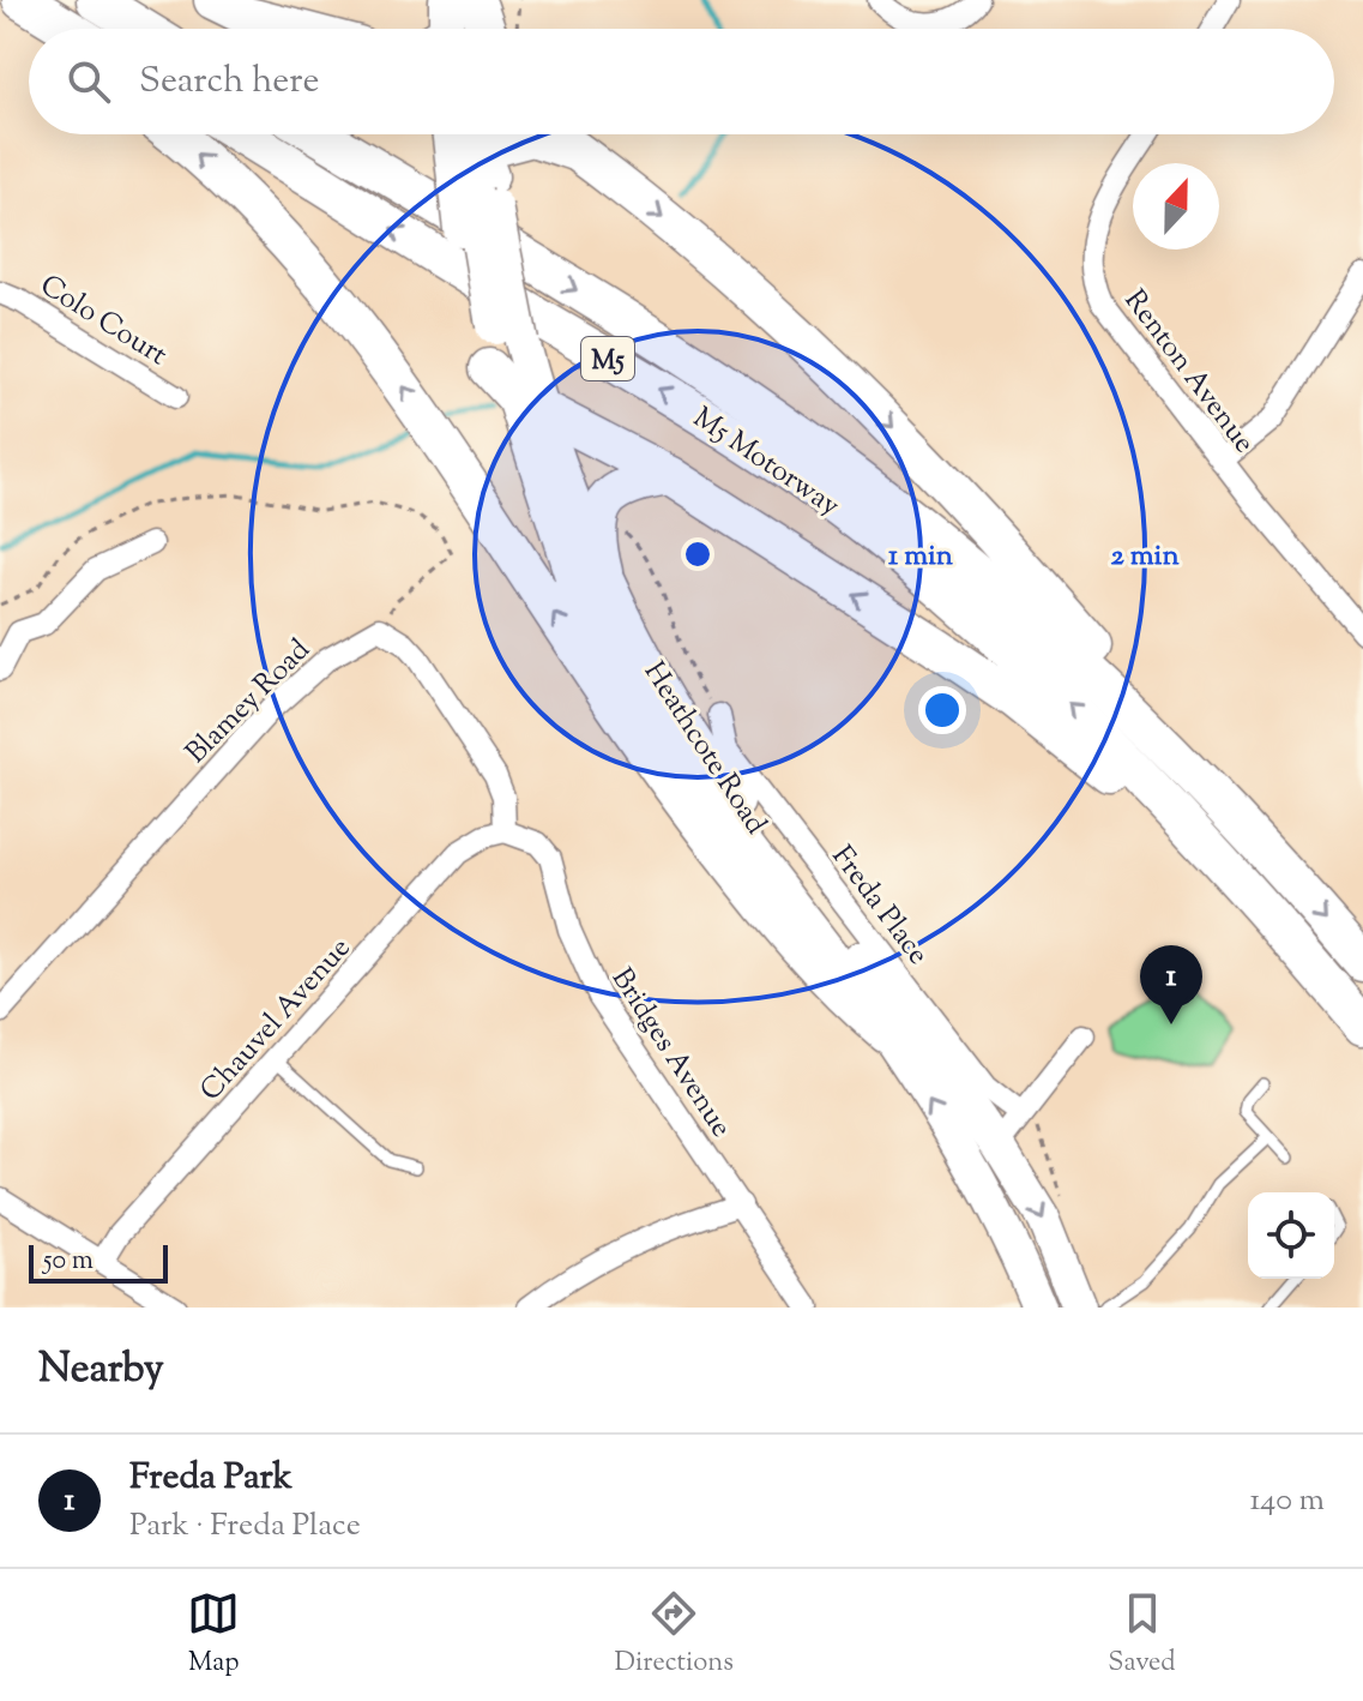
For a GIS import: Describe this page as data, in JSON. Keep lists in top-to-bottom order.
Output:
{
  "streets": {
    "highway": ["M5", "M5 Motorway"],
    "main road": ["Heathcote Road"],
    "street": [
      "Colo Court",
      "Renton Avenue",
      "Blamey Road",
      "Freda Place",
      "Chauvel Avenue",
      "Bridges Avenue"
    ]
  },
  "crossings": [
    ["Chauvel Avenue", "Bridges Avenue"]
  ],
  "scale_bar": "50 m",
  "north": "top",
  "page": {
    "search": "Search here",
    "pins": "1",
    "scale": "50 m",
    "heading": "Nearby",
    "list": [
      {
        "mark": "1",
        "name": "Freda Park",
        "note": "Park · Freda Place",
        "value": "140 m"
      }
    ],
    "nav": ["Map", "Directions", "Saved"]
  },
  "rings": ["1 min", "2 min"]
}
